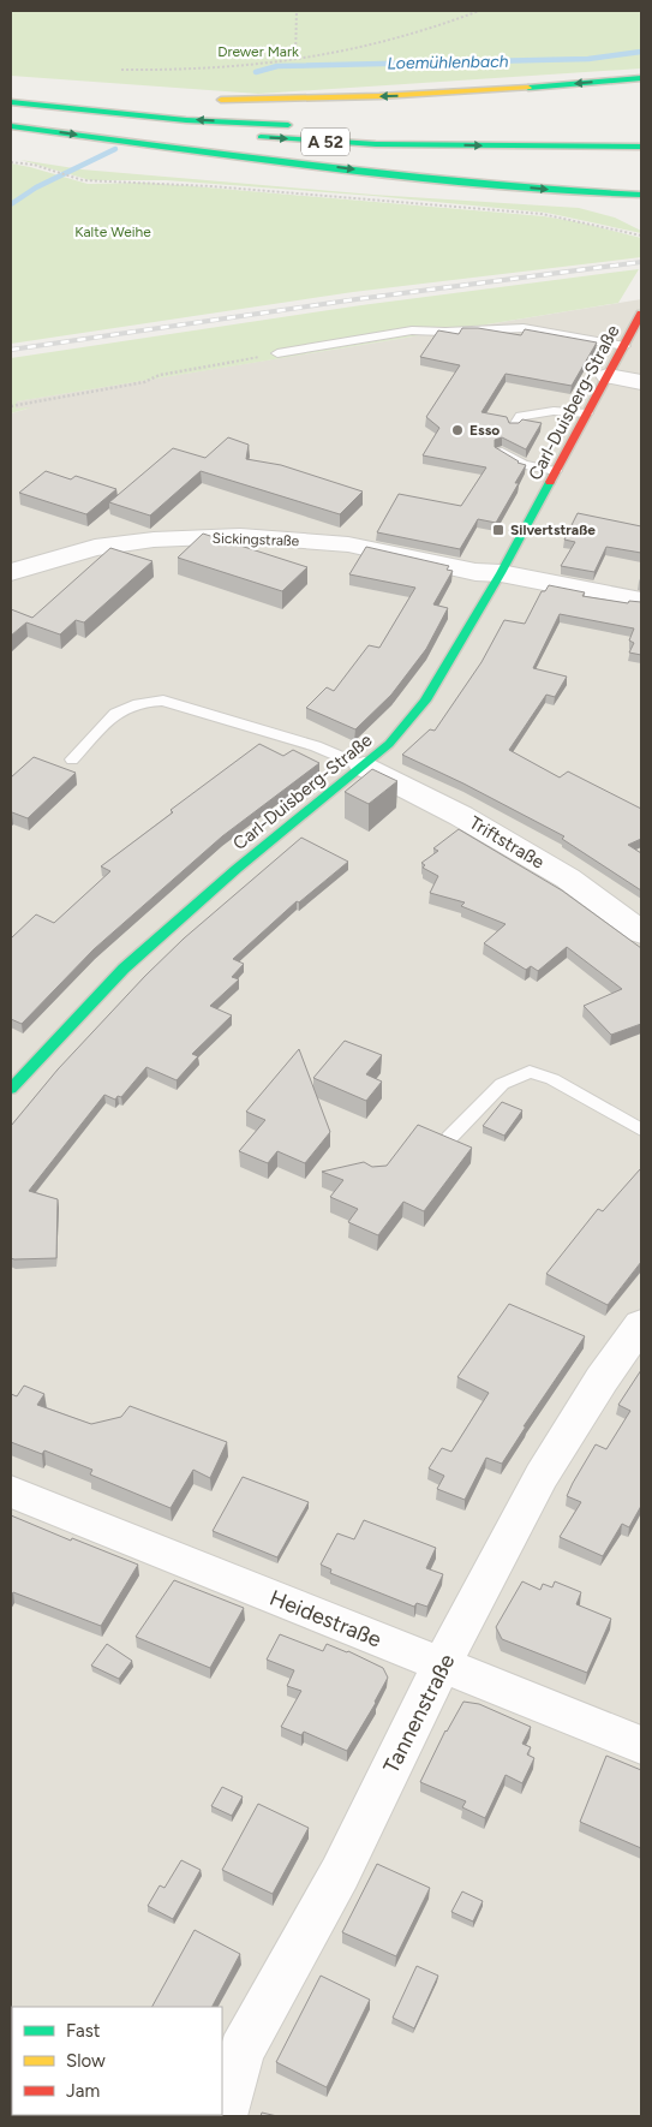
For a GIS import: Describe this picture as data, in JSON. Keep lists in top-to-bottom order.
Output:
{
  "streets": {
    "main road": ["A 52", "Carl-Duisberg-Straße"],
    "street": [
      "Sickingstraße",
      "Triftstraße",
      "Heidestraße",
      "Tannenstraße"
    ]
  },
  "crossings": [
    ["Carl-Duisberg-Straße", "Sickingstraße"],
    ["Carl-Duisberg-Straße", "Triftstraße"],
    ["Heidestraße", "Tannenstraße"]
  ],
  "water": ["Loemühlenbach"],
  "parks": ["Drewer Mark", "Kalte Weihe"],
  "places": {
    "other": ["Esso"],
    "transit": ["Silvertstraße"]
  },
  "legend": ["Fast", "Slow", "Jam"]
}
